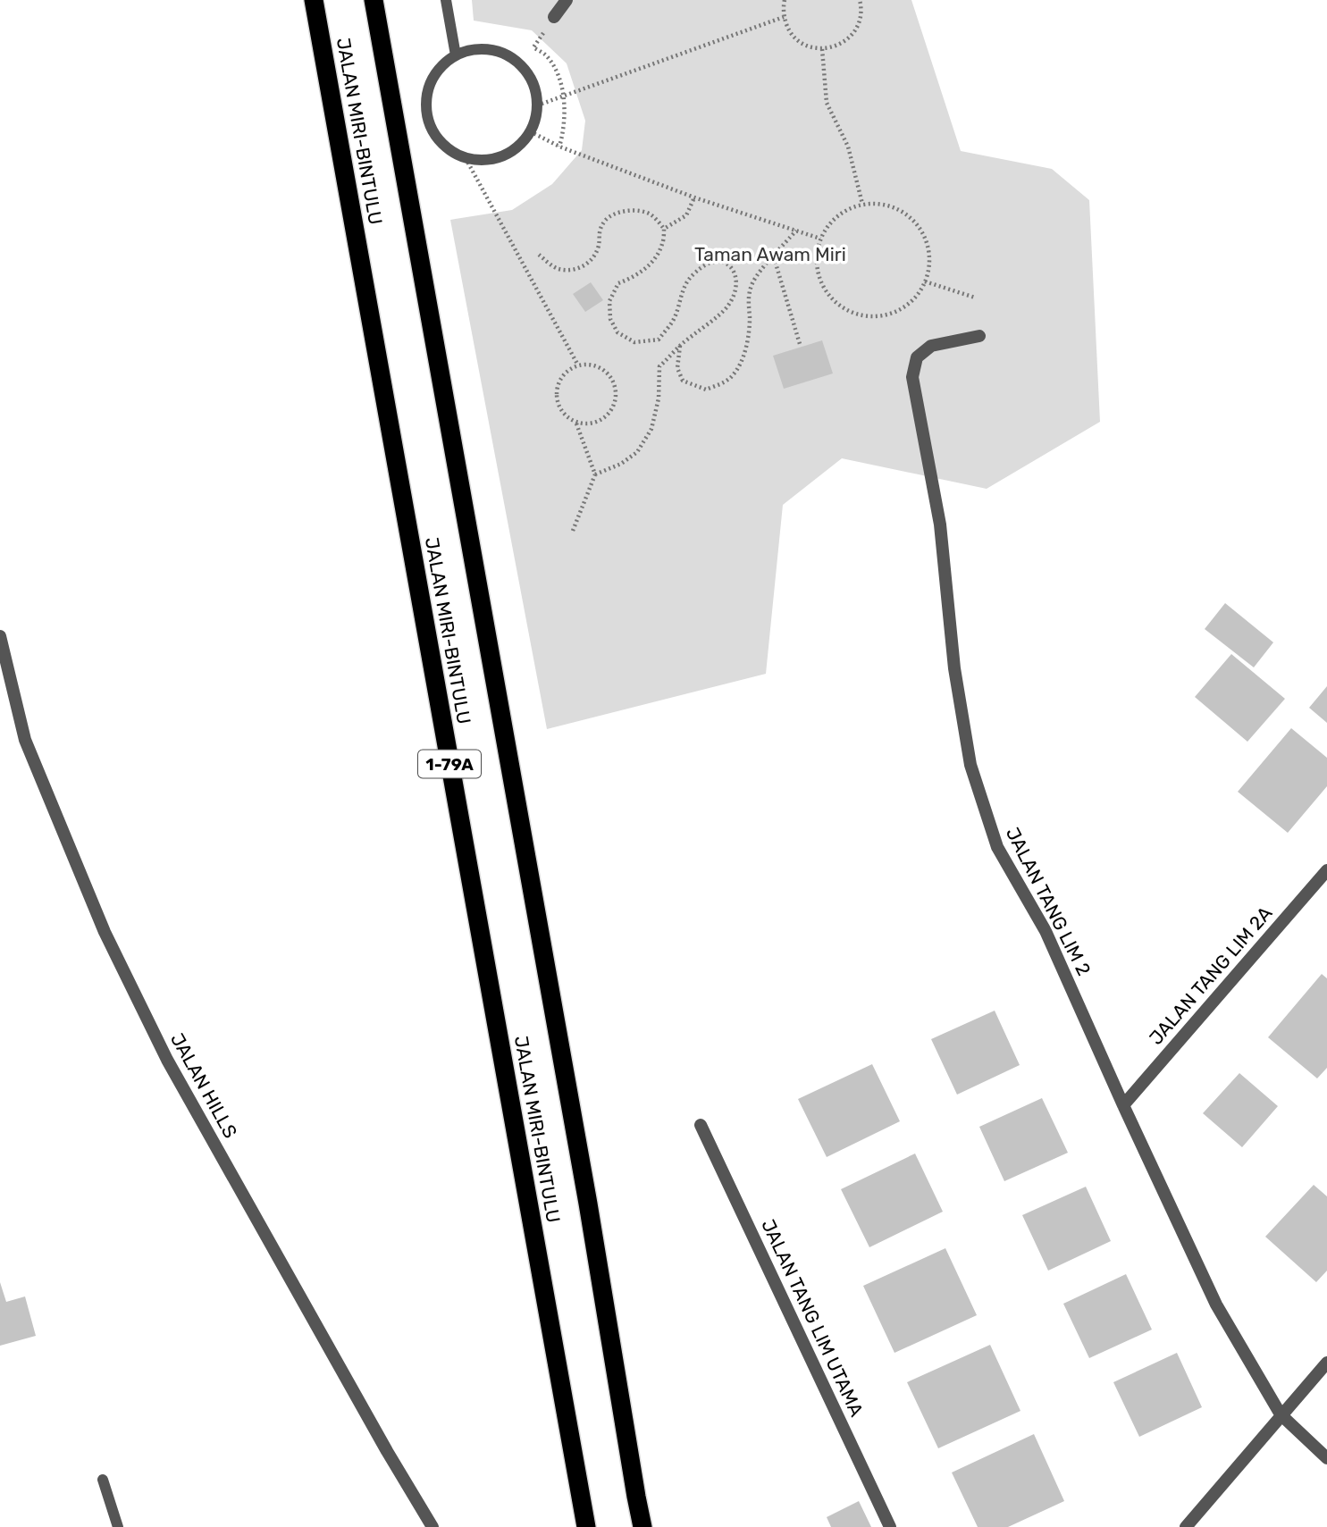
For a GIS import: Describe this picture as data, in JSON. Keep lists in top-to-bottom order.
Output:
{
  "streets": {
    "highway": ["JALAN MIRI-BINTULU", "1-79A"],
    "street": [
      "JALAN TANG LIM 2",
      "JALAN TANG LIM 2A",
      "JALAN HILLS",
      "JALAN TANG LIM UTAMA"
    ]
  },
  "crossings": [
    ["JALAN TANG LIM 2", "JALAN TANG LIM 2A"]
  ],
  "parks": ["Taman Awam Miri"]
}
